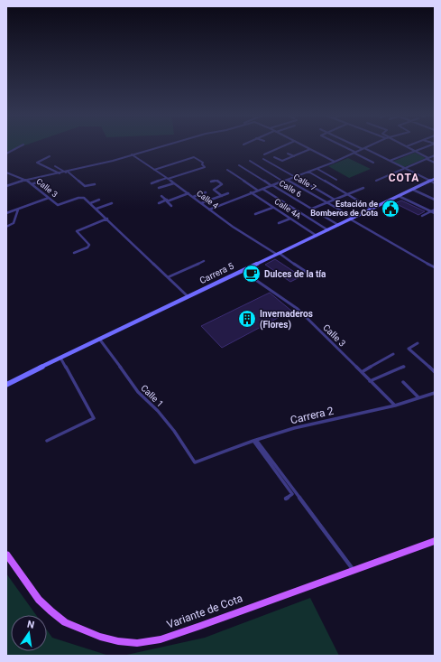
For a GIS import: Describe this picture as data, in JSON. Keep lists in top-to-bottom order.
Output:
{
  "streets": {
    "main road": ["Carrera 5", "Variante de Cota"],
    "street": [
      "Calle 7",
      "Calle 3",
      "Calle 6",
      "Calle 4",
      "Calle 4A",
      "Calle 1",
      "Carrera 2"
    ]
  },
  "crossings": [
    ["Calle 7", "Carrera 5"],
    ["Calle 3", "Carrera 5"],
    ["Calle 3", "Carrera 2"],
    ["Calle 6", "Carrera 5"],
    ["Calle 4", "Carrera 5"],
    ["Calle 4A", "Carrera 5"],
    ["Carrera 5", "Calle 1"],
    ["Calle 1", "Carrera 2"]
  ],
  "districts": ["COTA"],
  "places": {
    "public building": ["Estación de Bomberos de Cota"],
    "cafe": ["Dulces de la tía"],
    "building": ["Invernaderos (Flores)"]
  },
  "north": "top"
}
